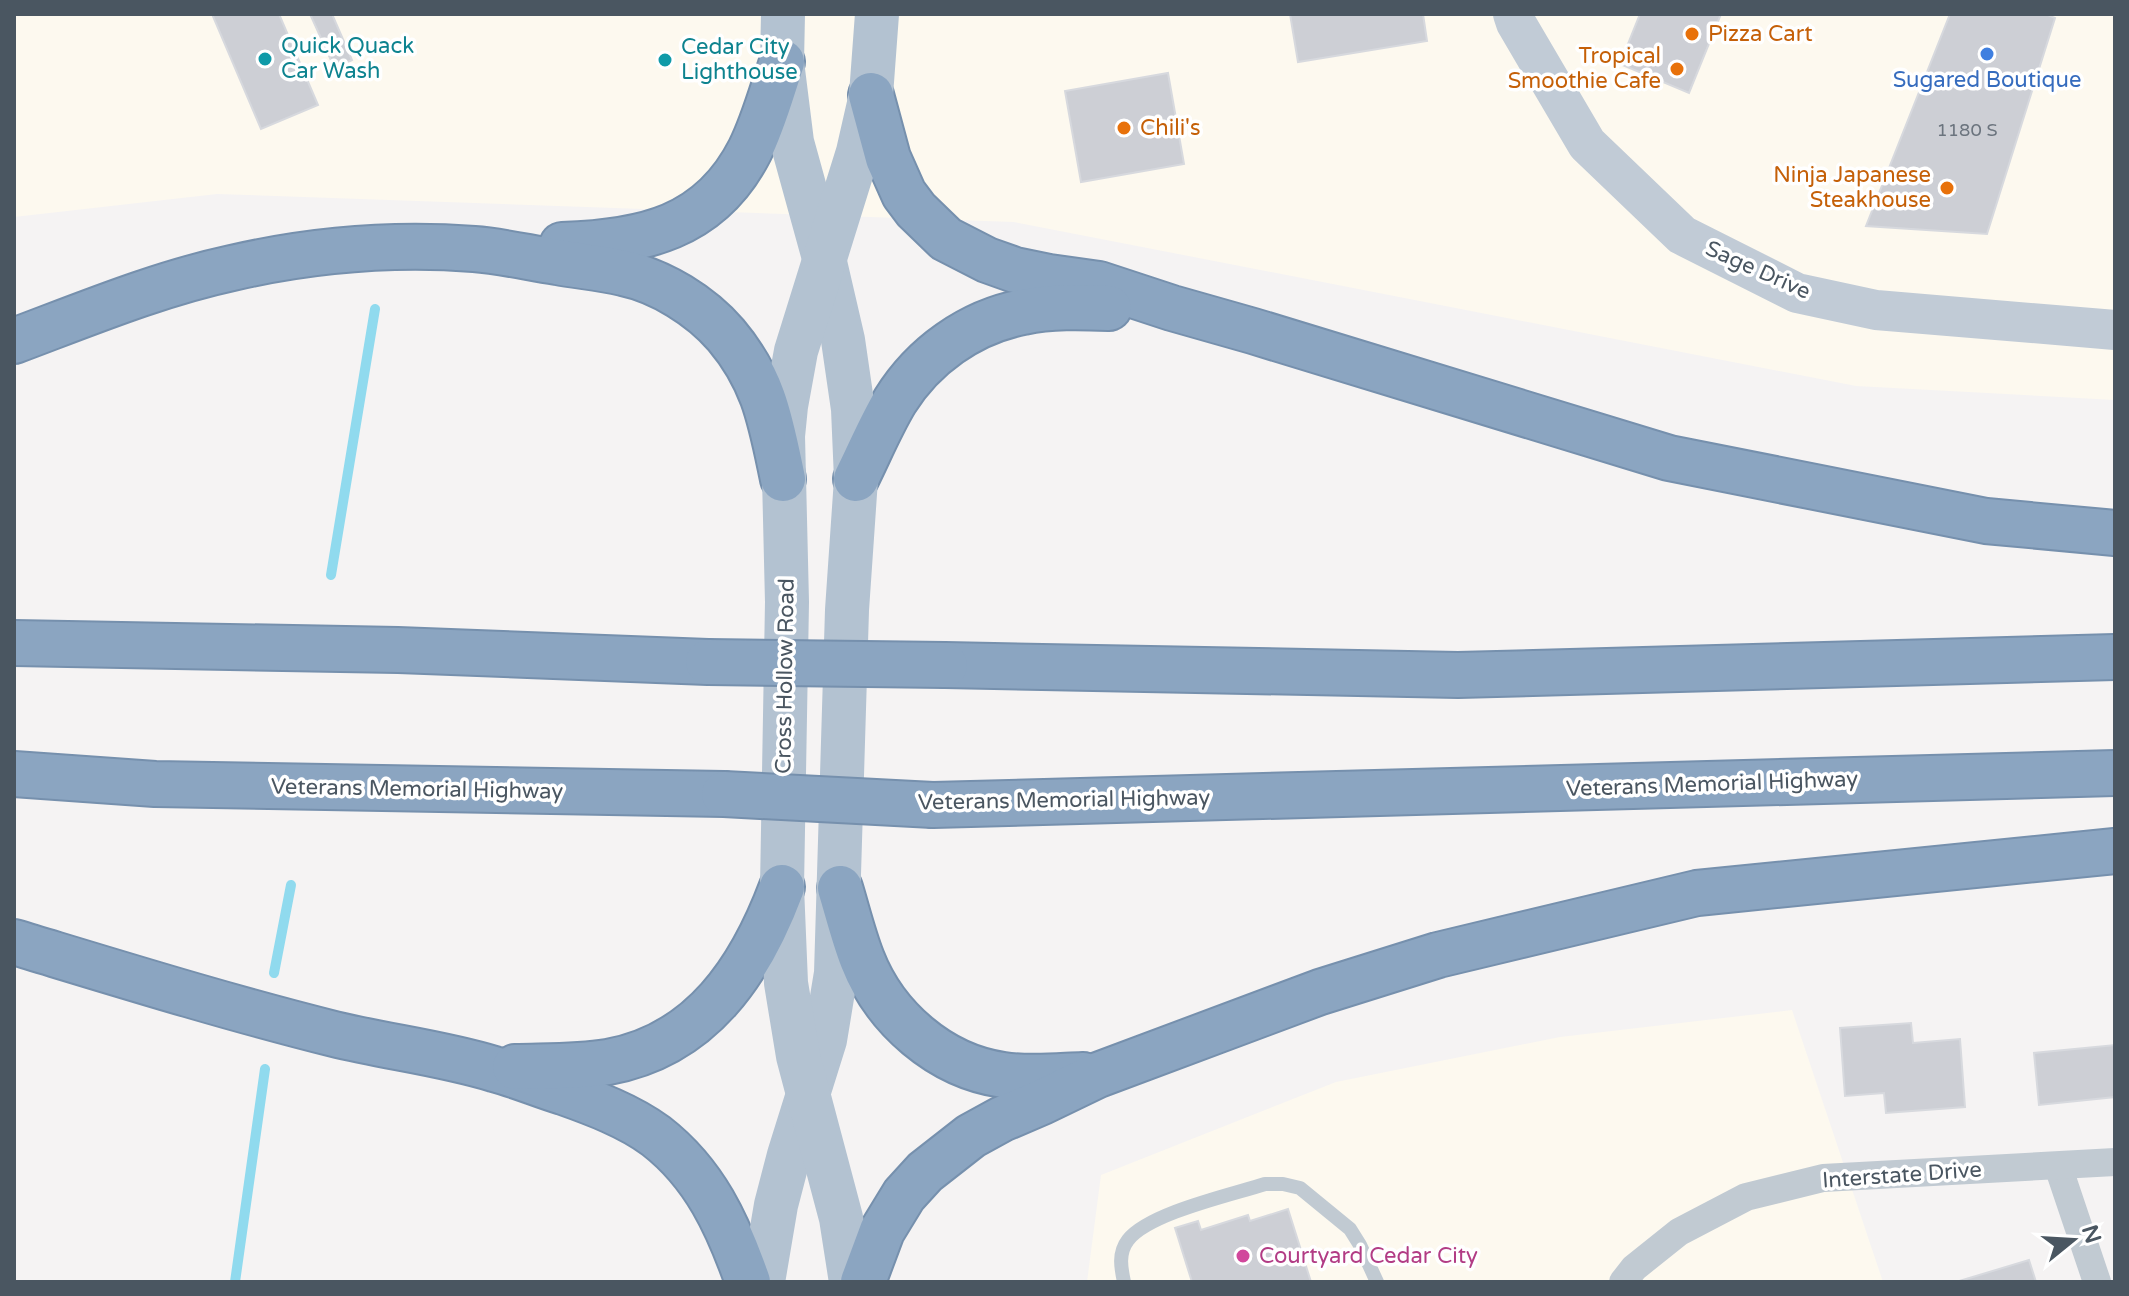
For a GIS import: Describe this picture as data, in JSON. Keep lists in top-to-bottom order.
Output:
{
  "streets": {
    "highway": ["Veterans Memorial Highway"],
    "main road": ["Sage Drive", "Cross Hollow Road"],
    "street": ["Interstate Drive"]
  },
  "places": [
    "Pizza Cart",
    "Sugared Boutique",
    "Quick Quack Car Wash",
    "Cedar City Lighthouse",
    "Tropical Smoothie Cafe",
    "Chili's",
    "Ninja Japanese Steakhouse",
    "Courtyard Cedar City"
  ],
  "house_numbers": ["1180 S"],
  "north": "right"
}
